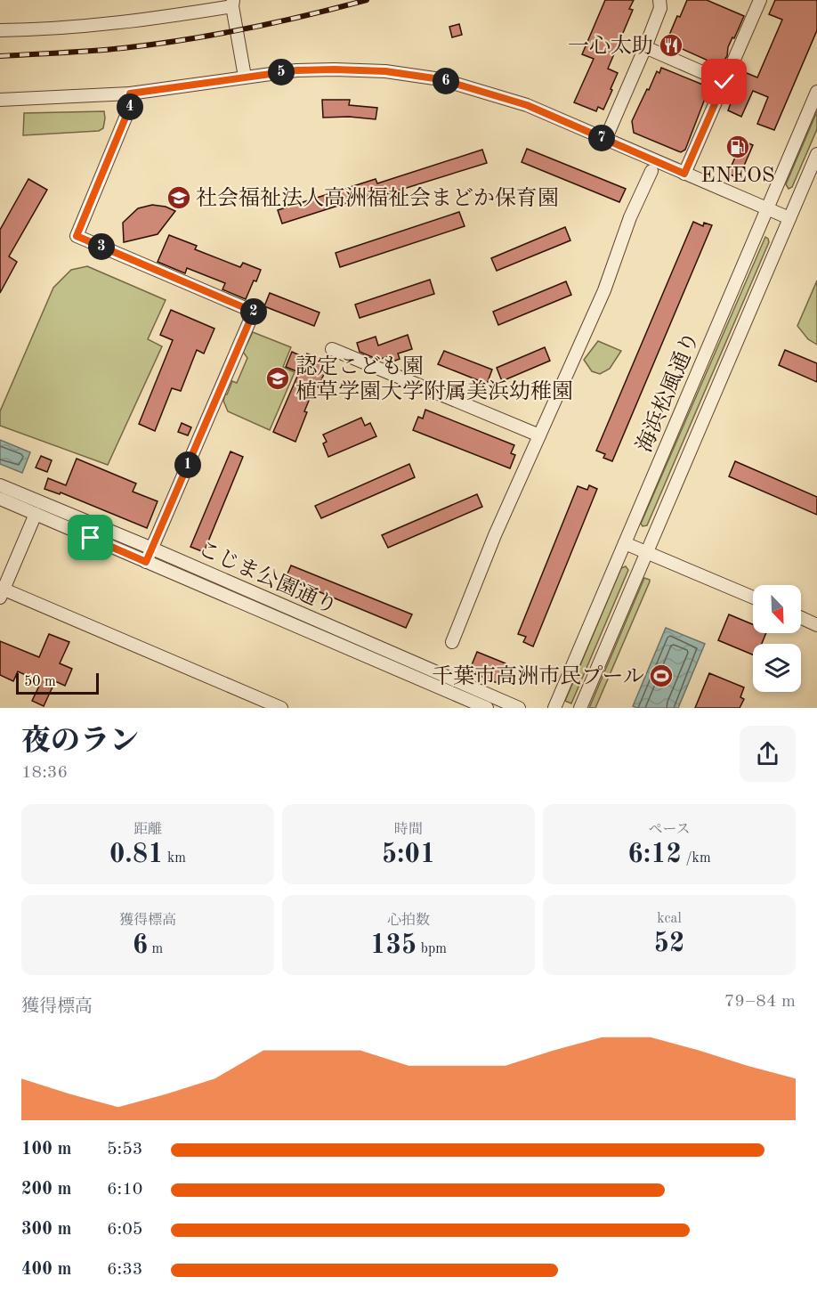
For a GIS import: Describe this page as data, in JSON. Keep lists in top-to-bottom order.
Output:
{
  "streets": {
    "street": ["海浜松風通り", "こじま公園通り"]
  },
  "places": {
    "restaurant": ["一心太助"],
    "fuel station": ["ENEOS"],
    "school or university": ["社会福祉法人高洲福祉会まどか保育園", "認定こども園 植草学園大学附属美浜幼稚園"],
    "sports": ["千葉市高洲市民プール"]
  },
  "scale_bar": "50 m",
  "north": "bottom right",
  "page": {
    "pins": [
      "5",
      "6",
      "4",
      "7",
      "3",
      "2",
      "1"
    ],
    "scale": "50 m",
    "heading": ["夜のラン", "18:36"],
    "stats": [
      ["距離", "0.81 km"],
      ["時間", "5:01"],
      ["ペース", "6:12 /km"],
      ["獲得標高", "6 m"],
      ["心拍数", "135 bpm"],
      ["kcal", "52"]
    ],
    "chart": ["獲得標高", "79–84 m"],
    "list": [
      {
        "name": "100 m",
        "note": "5:53"
      },
      {
        "name": "200 m",
        "note": "6:10"
      },
      {
        "name": "300 m",
        "note": "6:05"
      },
      {
        "name": "400 m",
        "note": "6:33"
      }
    ]
  }
}
